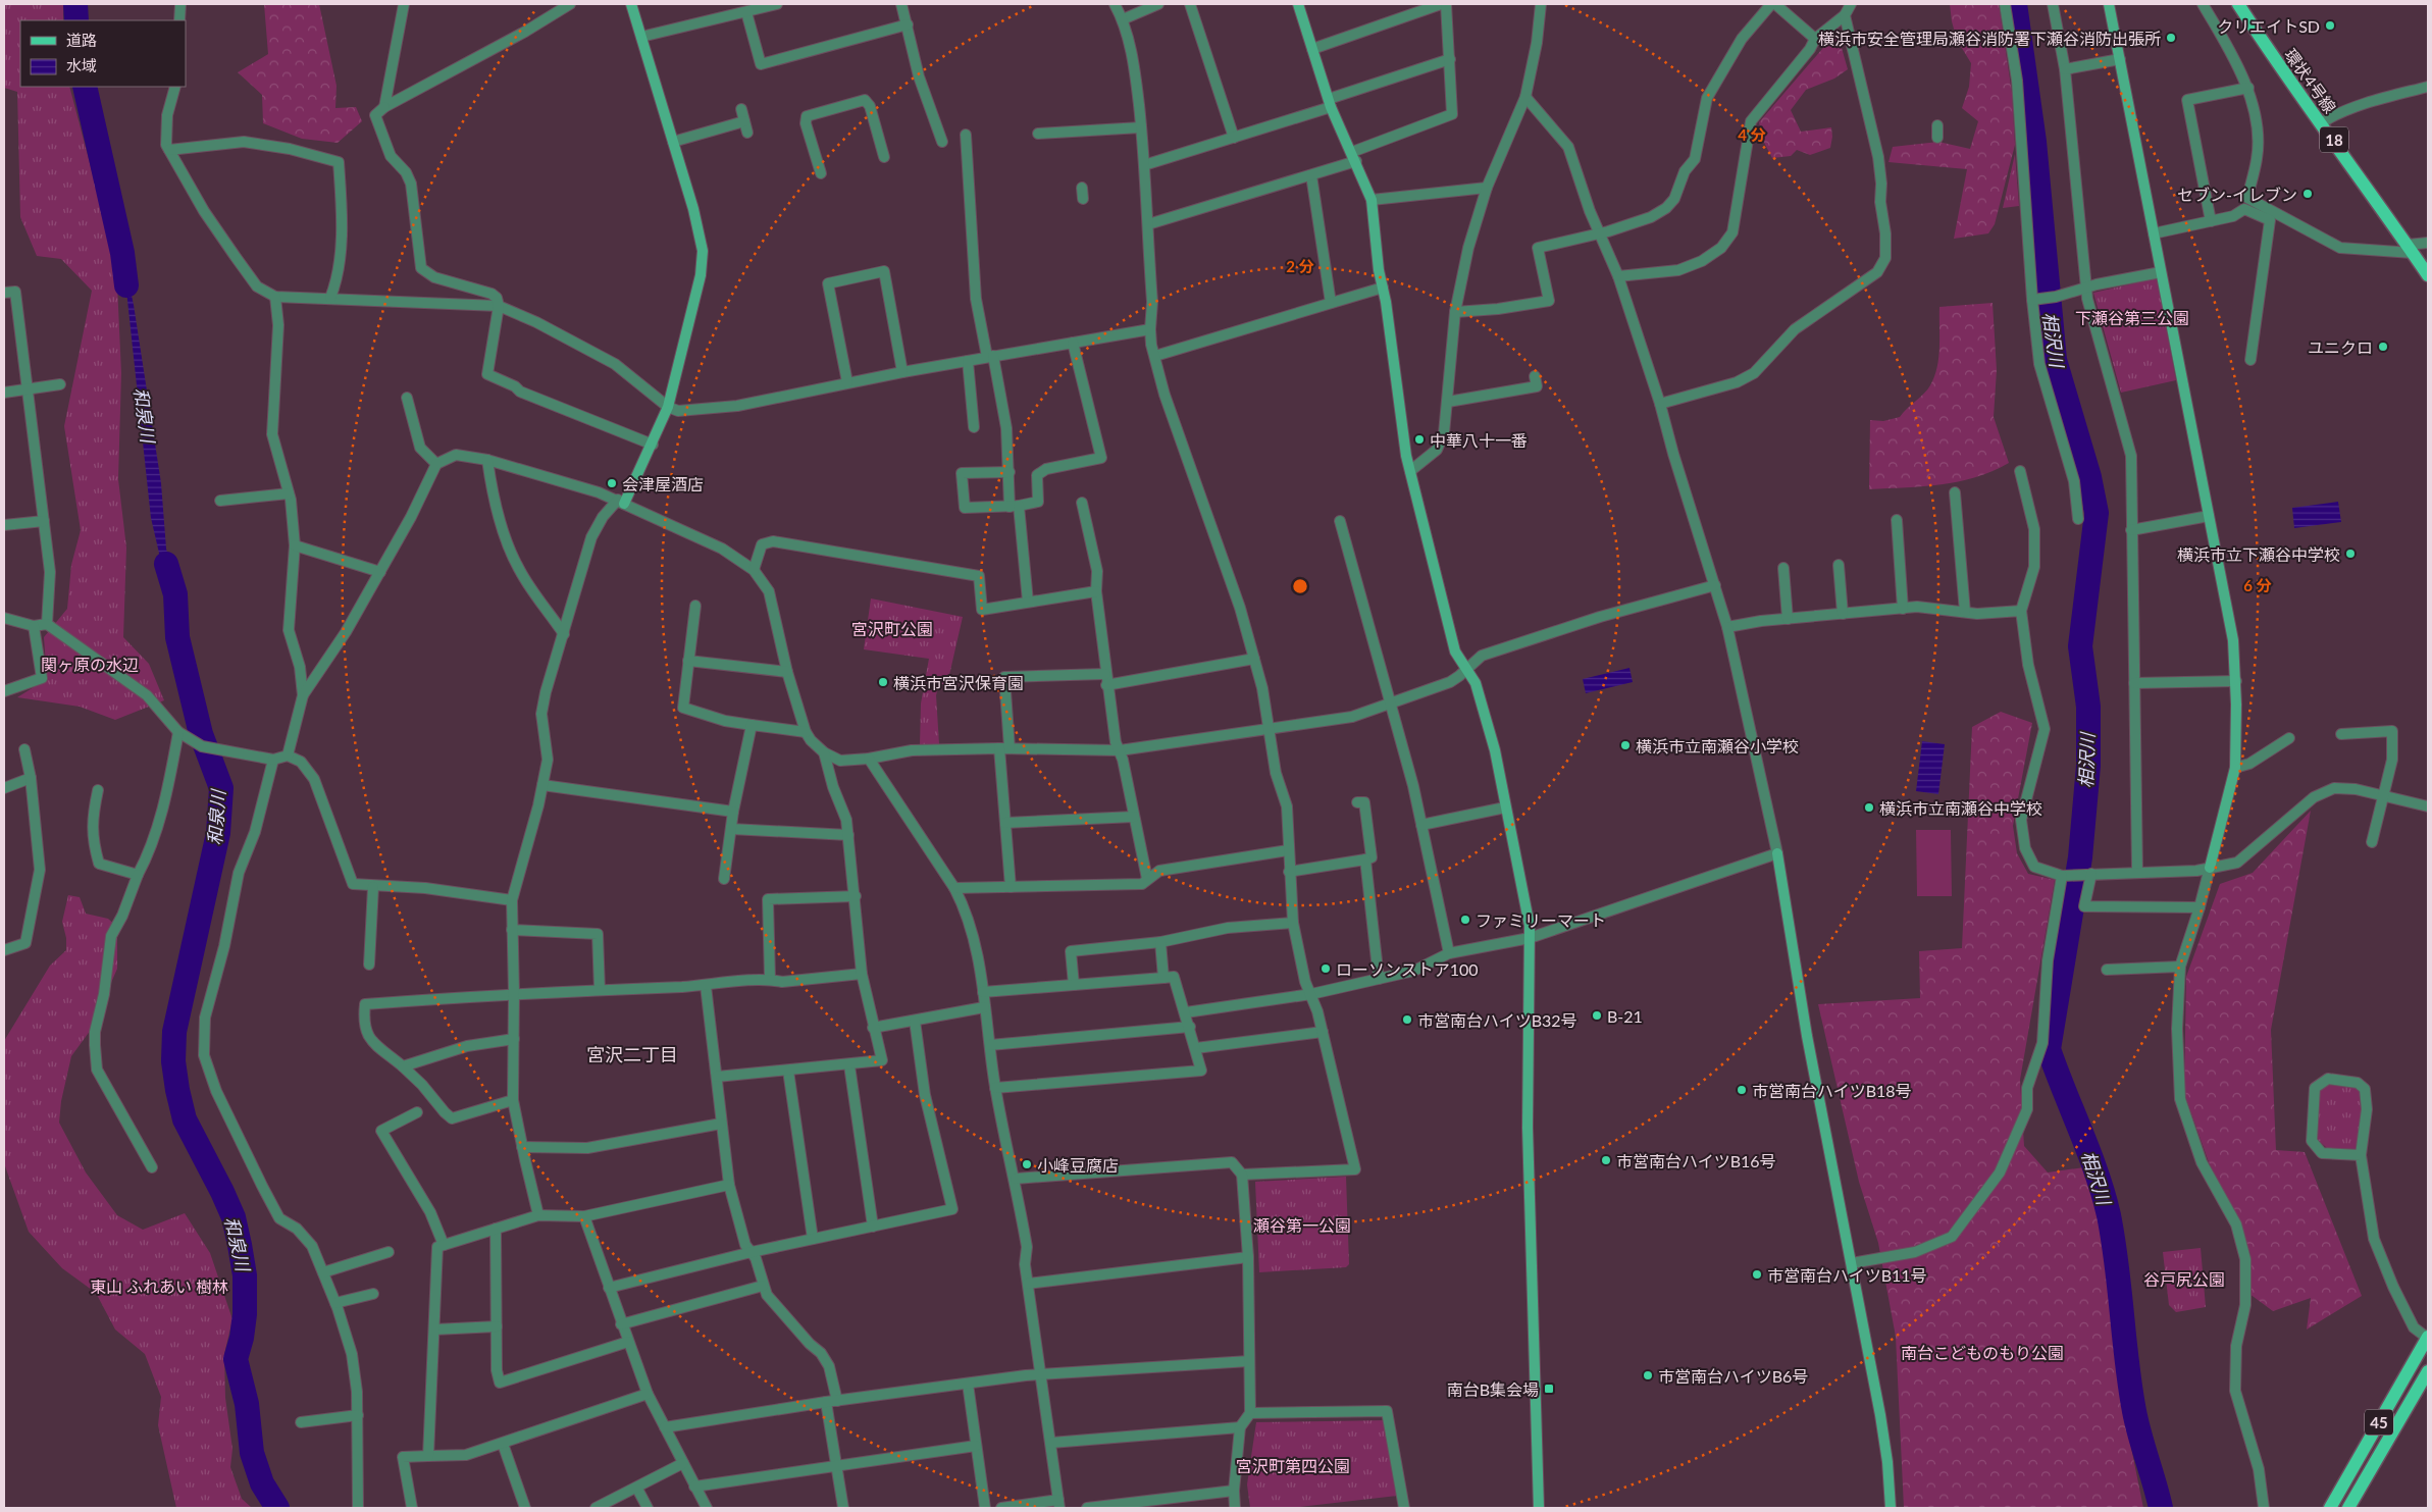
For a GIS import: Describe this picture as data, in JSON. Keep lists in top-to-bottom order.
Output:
{
  "streets": {
    "main road": ["環状4号線", "18", "45"]
  },
  "districts": ["宮沢二丁目"],
  "water": ["相沢川", "和泉川"],
  "parks": [
    "下瀬谷第三公園",
    "宮沢町公園",
    "関ヶ原の水辺",
    "瀬谷第一公園",
    "谷戸尻公園",
    "東山 ふれあい 樹林",
    "南台こどものもり公園",
    "宮沢町第四公園"
  ],
  "places": {
    "other": [
      "クリエイトSD",
      "横浜市安全管理局瀬谷消防署下瀬谷消防出張所",
      "セブン-イレブン",
      "ユニクロ",
      "中華八十一番",
      "会津屋酒店",
      "横浜市立下瀬谷中学校",
      "横浜市宮沢保育園",
      "横浜市立南瀬谷小学校",
      "横浜市立南瀬谷中学校",
      "ファミリーマート",
      "ローソンストア100",
      "B-21",
      "市営南台ハイツB32号",
      "市営南台ハイツB18号",
      "市営南台ハイツB16号",
      "小峰豆腐店",
      "市営南台ハイツB11号",
      "市営南台ハイツB6号"
    ],
    "transit": ["南台B集会場"]
  },
  "legend": ["道路", "水域"],
  "rings": ["4 分", "2 分", "6 分"]
}
